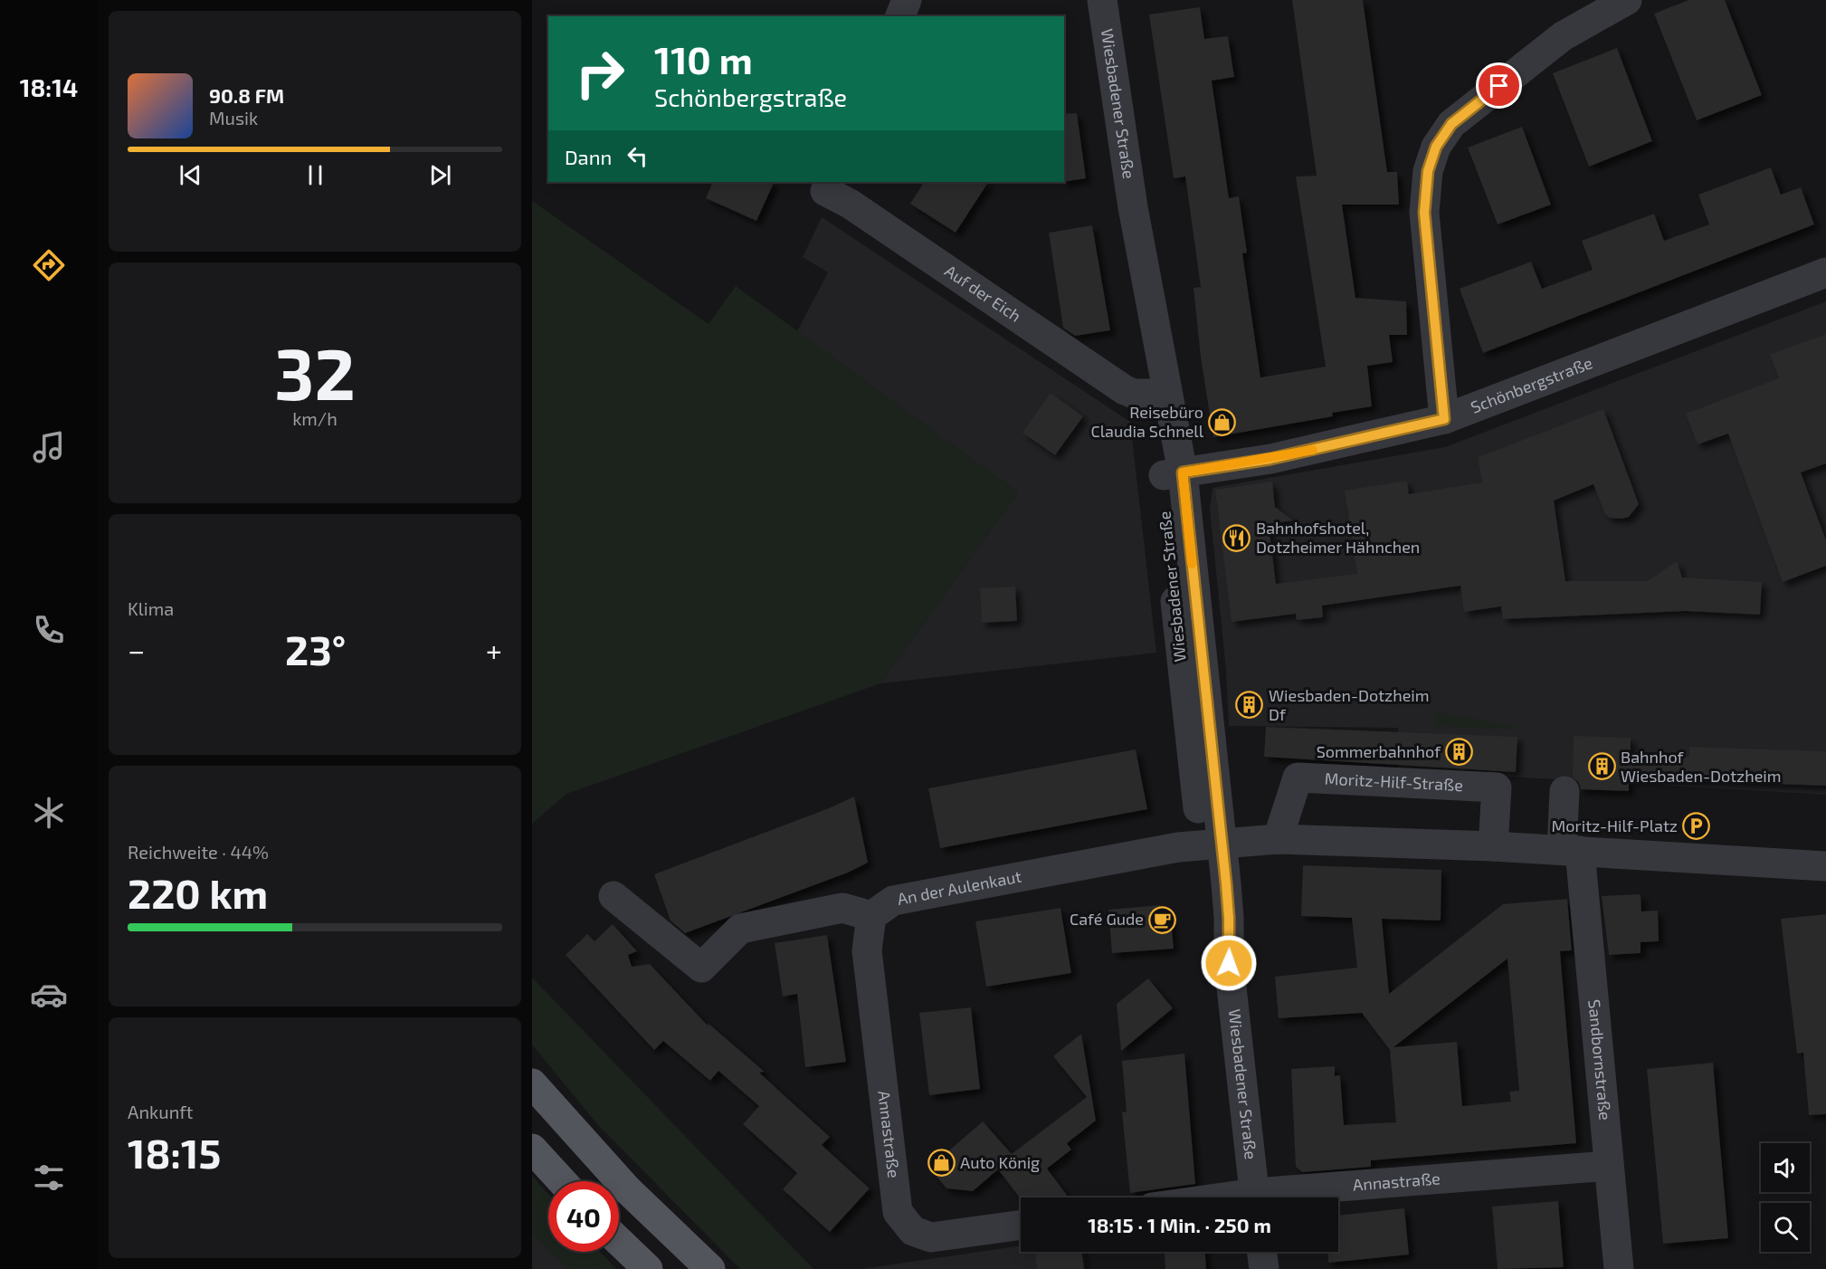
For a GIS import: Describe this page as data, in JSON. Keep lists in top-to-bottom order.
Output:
{
  "streets": {
    "street": [
      "Wiesbadener Straße",
      "Auf der Eich",
      "Schönbergstraße",
      "Moritz-Hilf-Straße",
      "An der Aulenkaut",
      "Sandbornstraße",
      "Annastraße"
    ]
  },
  "crossings": [
    ["Wiesbadener Straße", "Auf der Eich"],
    ["Wiesbadener Straße", "Schönbergstraße"],
    ["Wiesbadener Straße", "An der Aulenkaut"],
    ["An der Aulenkaut", "Annastraße"],
    ["Sandbornstraße", "Annastraße"]
  ],
  "places": {
    "shop": ["Reisebüro Claudia Schnell", "Auto König"],
    "restaurant": ["Bahnhofshotel, Dotzheimer Hähnchen"],
    "building": ["Wiesbaden-Dotzheim Df", "Sommerbahnhof", "Bahnhof Wiesbaden-Dotzheim"],
    "parking": ["Moritz-Hilf-Platz"],
    "cafe": ["Café Gude"]
  },
  "page": {
    "tabs": "18:14",
    "turn": ["110 m", "Schönbergstraße"],
    "song": ["90.8 FM", "Musik"],
    "then": "Dann",
    "tile": [
      ["32", "km/h"],
      "Klima",
      ["Reichweite · 44%", "220 km"],
      ["Ankunft", "18:15"]
    ],
    "heat": ["−", "23°", "+"],
    "limit": "40",
    "trip": "18:15 · 1 Min. · 250 m"
  }
}
